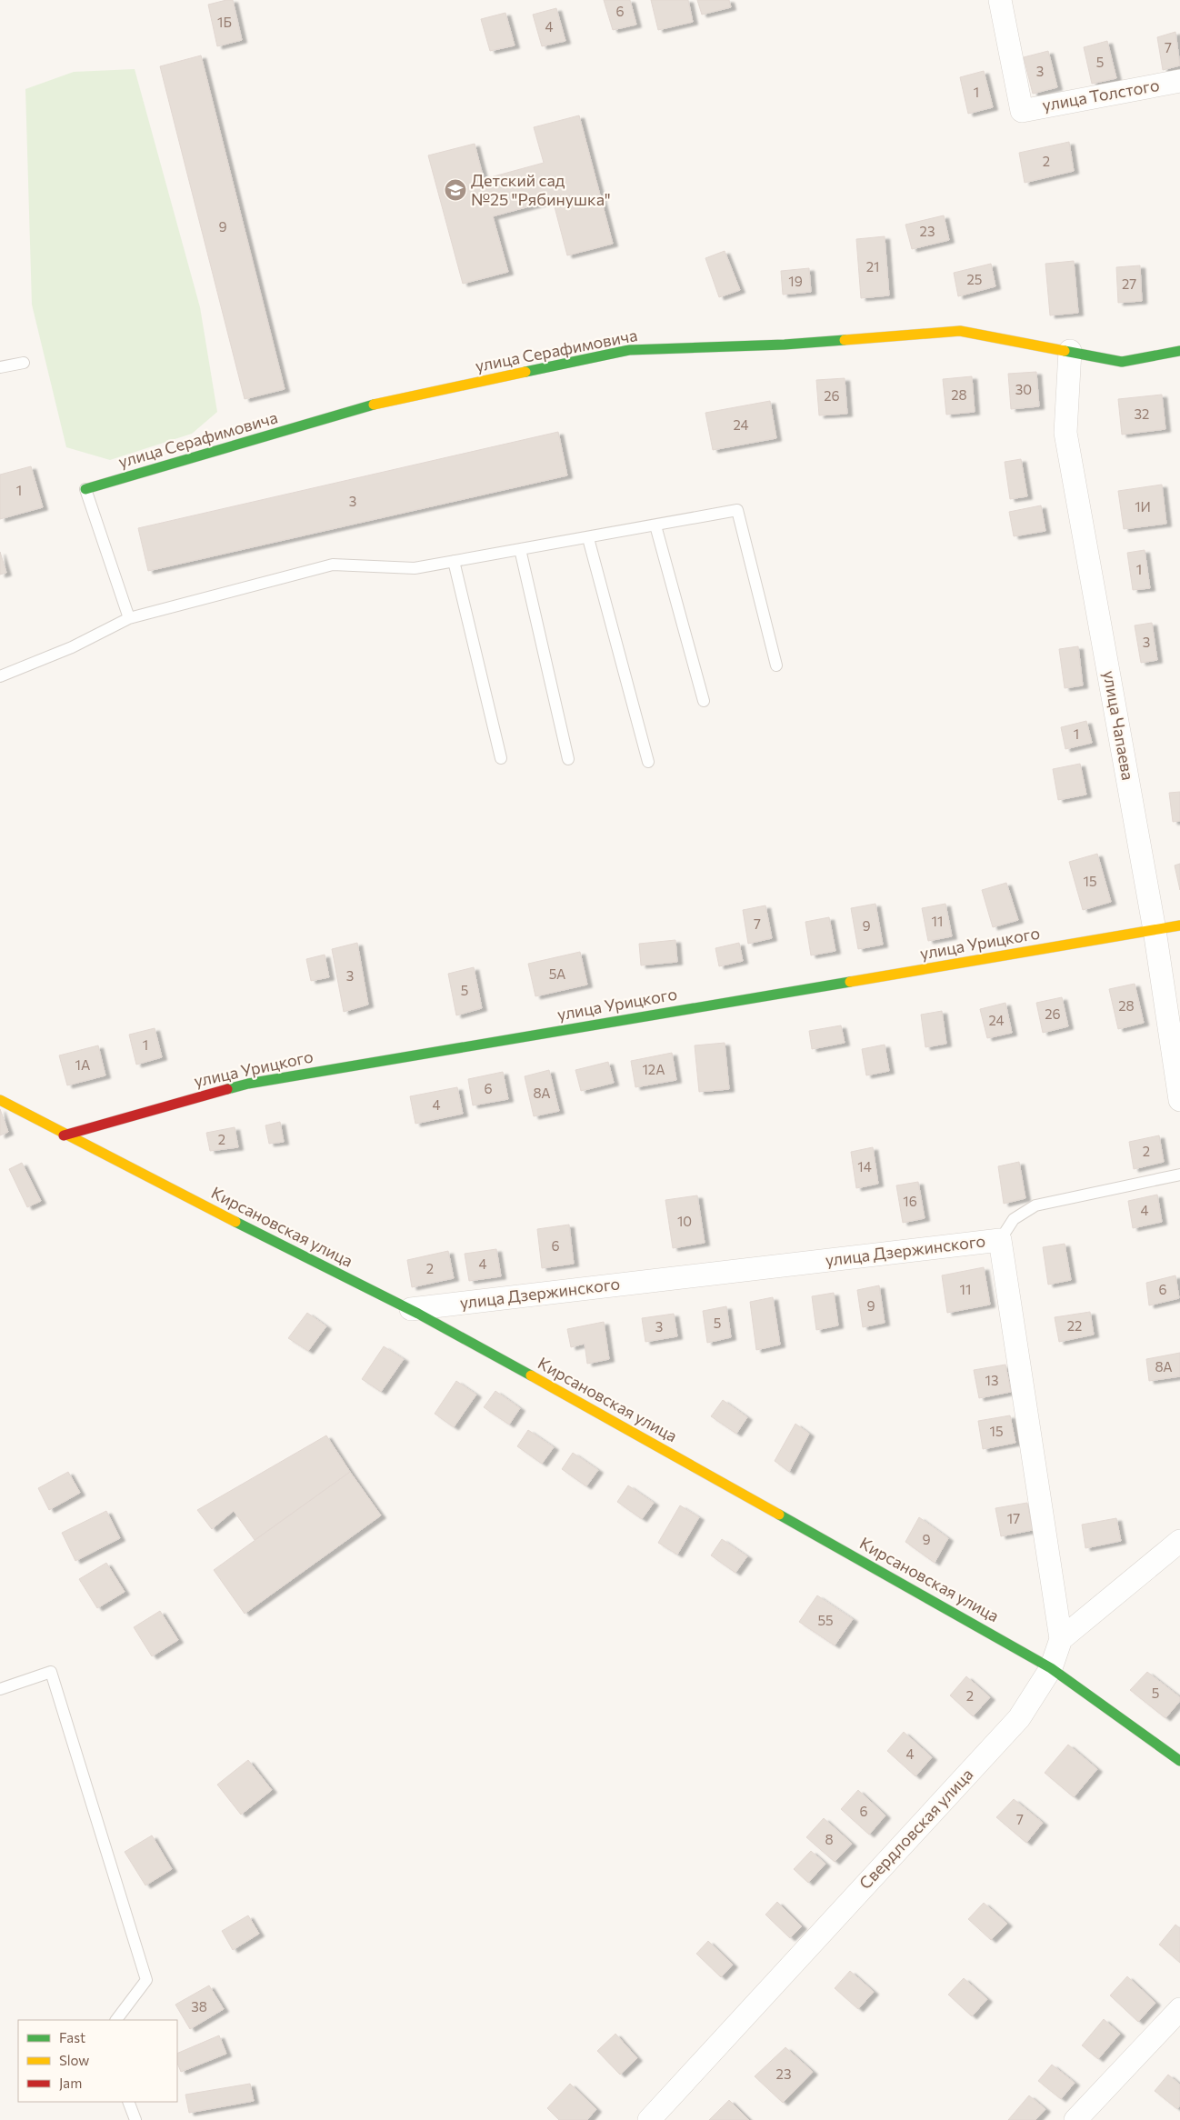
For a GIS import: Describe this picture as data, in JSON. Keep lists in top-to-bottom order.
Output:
{
  "streets": {
    "street": [
      "улица Толстого",
      "улица Серафимовича",
      "улица Чапаева",
      "улица Урицкого",
      "Кирсановская улица",
      "улица Дзержинского",
      "Свердловская улица"
    ]
  },
  "crossings": [
    ["улица Серафимовича", "улица Чапаева"],
    ["улица Чапаева", "улица Урицкого"],
    ["улица Урицкого", "Кирсановская улица"],
    ["Кирсановская улица", "улица Дзержинского"],
    ["Кирсановская улица", "Свердловская улица"],
    ["улица Дзержинского", "Свердловская улица"]
  ],
  "places": {
    "school or university": ["Детский сад №25 \"Рябинушка\""]
  },
  "house_numbers": [
    "6",
    "1Б",
    "4",
    "7",
    "5",
    "3",
    "1",
    "2",
    "9",
    "23",
    "21",
    "25",
    "19",
    "27",
    "30",
    "28",
    "26",
    "32",
    "24",
    "1",
    "3",
    "1И",
    "1",
    "3",
    "1",
    "15",
    "11",
    "7",
    "9",
    "5А",
    "3",
    "5",
    "28",
    "26",
    "24",
    "1",
    "1А",
    "12А",
    "6",
    "8А",
    "4",
    "2",
    "2",
    "14",
    "16",
    "4",
    "10",
    "6",
    "4",
    "2",
    "11",
    "6",
    "9",
    "5",
    "22",
    "3",
    "8А",
    "13",
    "15",
    "17",
    "9",
    "55",
    "5",
    "2",
    "4",
    "6",
    "7",
    "8",
    "38",
    "23"
  ],
  "legend": ["Fast", "Slow", "Jam"]
}
